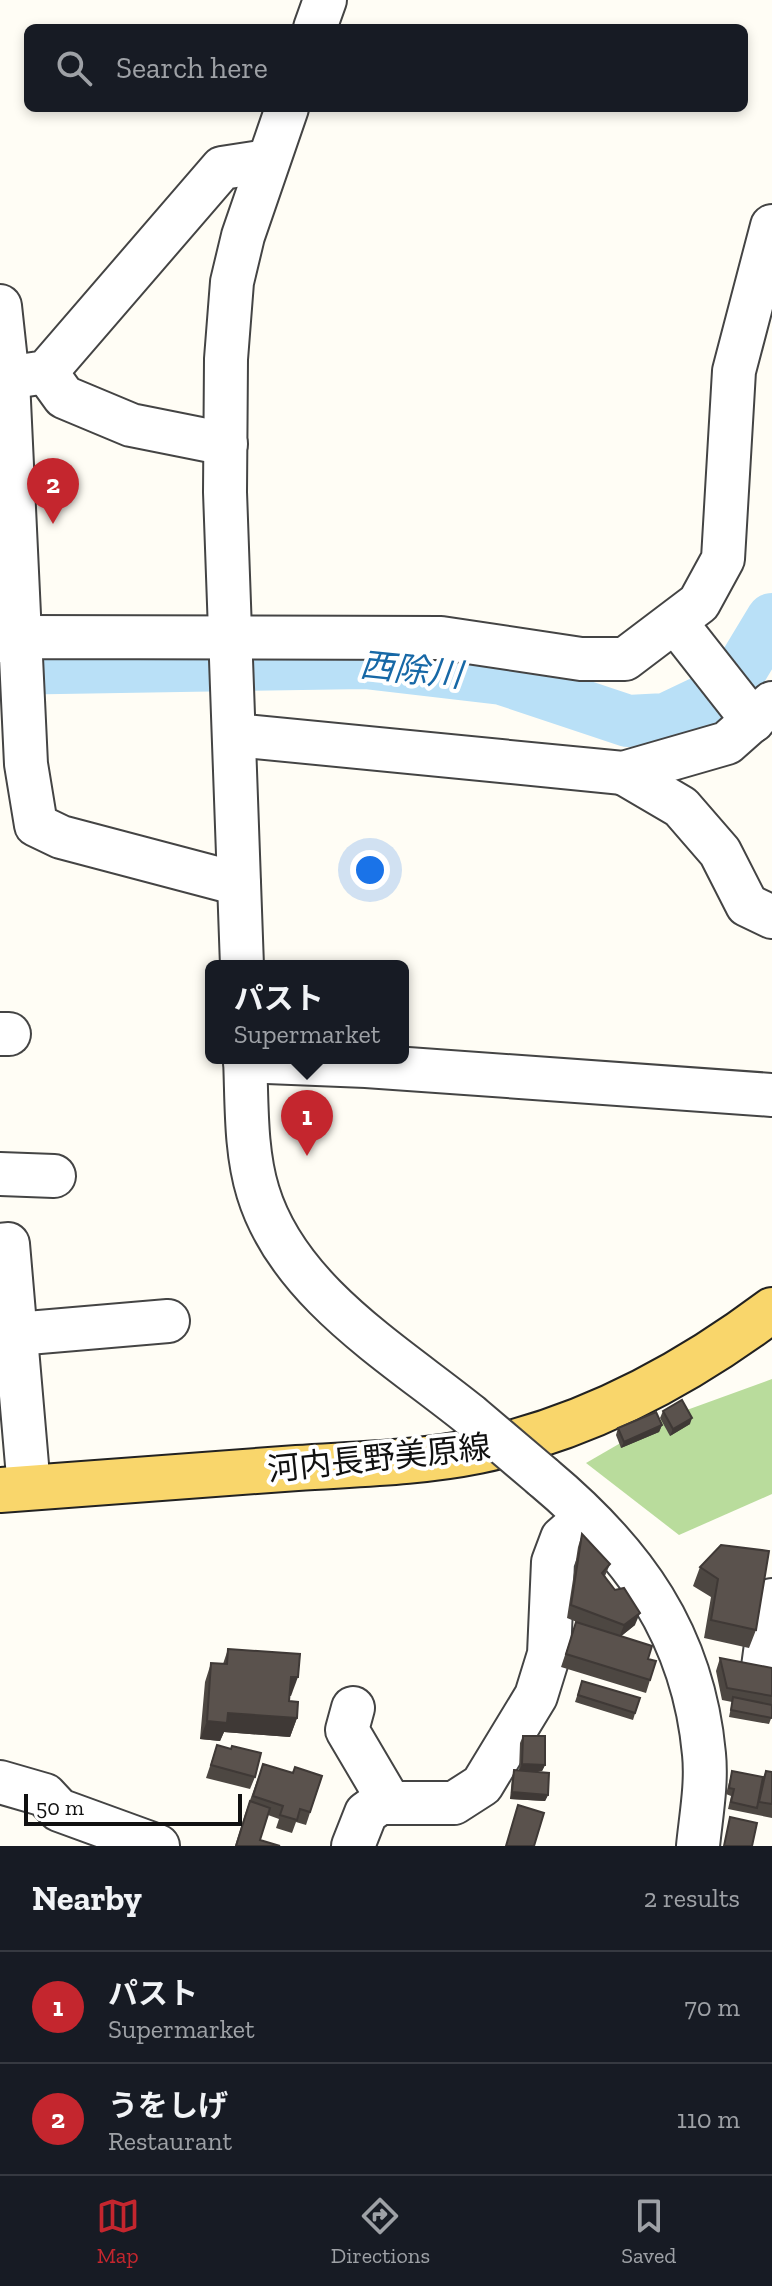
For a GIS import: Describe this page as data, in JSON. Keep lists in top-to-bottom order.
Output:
{
  "streets": {
    "main road": ["河内長野美原線"]
  },
  "water": ["西除川"],
  "scale_bar": "50 m",
  "page": {
    "search": "Search here",
    "pins": ["2", "1"],
    "popup": ["パスト", "Supermarket"],
    "scale": "50 m",
    "heading": ["Nearby", "2 results"],
    "list": [
      {
        "mark": "1",
        "name": "パスト",
        "note": "Supermarket",
        "value": "70 m"
      },
      {
        "mark": "2",
        "name": "うをしげ",
        "note": "Restaurant",
        "value": "110 m"
      }
    ],
    "nav": ["Map", "Directions", "Saved"]
  }
}
